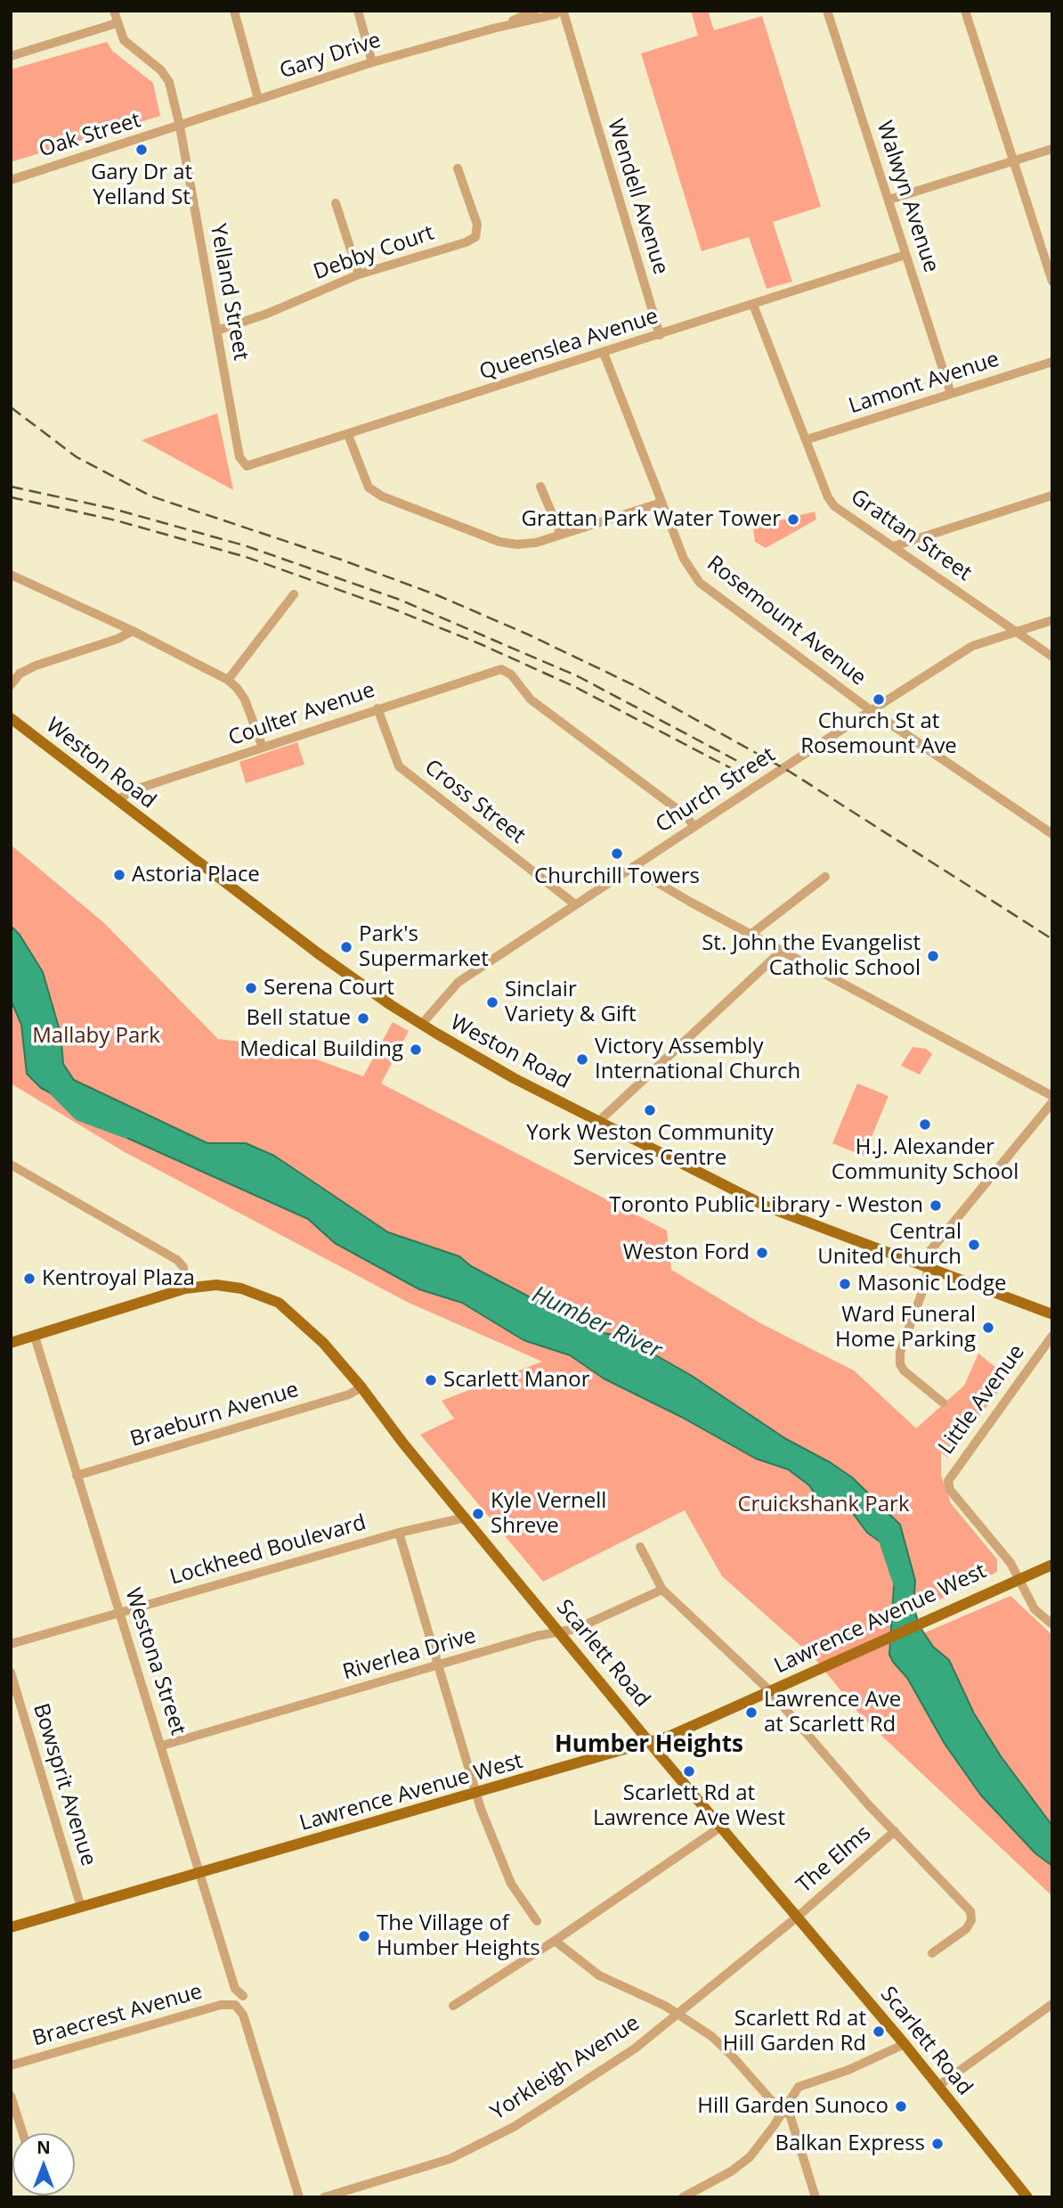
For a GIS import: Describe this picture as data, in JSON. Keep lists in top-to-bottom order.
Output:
{
  "streets": {
    "main road": ["Weston Road", "Lawrence Avenue West", "Scarlett Road"],
    "street": [
      "Gary Drive",
      "Oak Street",
      "Wendell Avenue",
      "Walwyn Avenue",
      "Debby Court",
      "Yelland Street",
      "Queenslea Avenue",
      "Lamont Avenue",
      "Grattan Street",
      "Rosemount Avenue",
      "Coulter Avenue",
      "Church Street",
      "Cross Street",
      "Little Avenue",
      "Braeburn Avenue",
      "Lockheed Boulevard",
      "Riverlea Drive",
      "Westona Street",
      "Bowsprit Avenue",
      "The Elms",
      "Braecrest Avenue",
      "Yorkleigh Avenue"
    ]
  },
  "crossings": [
    ["Gary Drive", "Oak Street"],
    ["Gary Drive", "Wendell Avenue"],
    ["Gary Drive", "Yelland Street"],
    ["Oak Street", "Yelland Street"],
    ["Wendell Avenue", "Queenslea Avenue"],
    ["Walwyn Avenue", "Queenslea Avenue"],
    ["Walwyn Avenue", "Lamont Avenue"],
    ["Debby Court", "Yelland Street"],
    ["Yelland Street", "Queenslea Avenue"],
    ["Queenslea Avenue", "Grattan Street"],
    ["Queenslea Avenue", "Rosemount Avenue"],
    ["Lamont Avenue", "Grattan Street"],
    ["Grattan Street", "Church Street"],
    ["Rosemount Avenue", "Church Street"],
    ["Coulter Avenue", "Weston Road"],
    ["Coulter Avenue", "Church Street"],
    ["Coulter Avenue", "Cross Street"],
    ["Weston Road", "Church Street"],
    ["Church Street", "Cross Street"],
    ["Little Avenue", "Lawrence Avenue West"],
    ["Braeburn Avenue", "Scarlett Road"],
    ["Braeburn Avenue", "Westona Street"],
    ["Lockheed Boulevard", "Scarlett Road"],
    ["Lockheed Boulevard", "Westona Street"],
    ["Lawrence Avenue West", "Scarlett Road"],
    ["Lawrence Avenue West", "Westona Street"],
    ["Lawrence Avenue West", "Bowsprit Avenue"],
    ["Scarlett Road", "Riverlea Drive"],
    ["Scarlett Road", "Westona Street"],
    ["Scarlett Road", "The Elms"],
    ["Scarlett Road", "Yorkleigh Avenue"],
    ["Riverlea Drive", "Westona Street"],
    ["The Elms", "Yorkleigh Avenue"]
  ],
  "districts": ["Humber Heights"],
  "water": ["Humber River"],
  "parks": ["Mallaby Park", "Cruickshank Park"],
  "places": [
    "Gary Dr at Yelland St",
    "Grattan Park Water Tower",
    "Church St at Rosemount Ave",
    "Churchill Towers",
    "Astoria Place",
    "Park's Supermarket",
    "St. John the Evangelist Catholic School",
    "Serena Court",
    "Sinclair Variety & Gift",
    "Bell statue",
    "Medical Building",
    "Victory Assembly International Church",
    "York Weston Community Services Centre",
    "H.J. Alexander Community School",
    "Toronto Public Library - Weston",
    "Central United Church",
    "Weston Ford",
    "Kentroyal Plaza",
    "Masonic Lodge",
    "Ward Funeral Home Parking",
    "Scarlett Manor",
    "Kyle Vernell Shreve",
    "Lawrence Ave at Scarlett Rd",
    "Scarlett Rd at Lawrence Ave West",
    "The Village of Humber Heights",
    "Scarlett Rd at Hill Garden Rd",
    "Hill Garden Sunoco",
    "Balkan Express"
  ],
  "north": "top"
}
